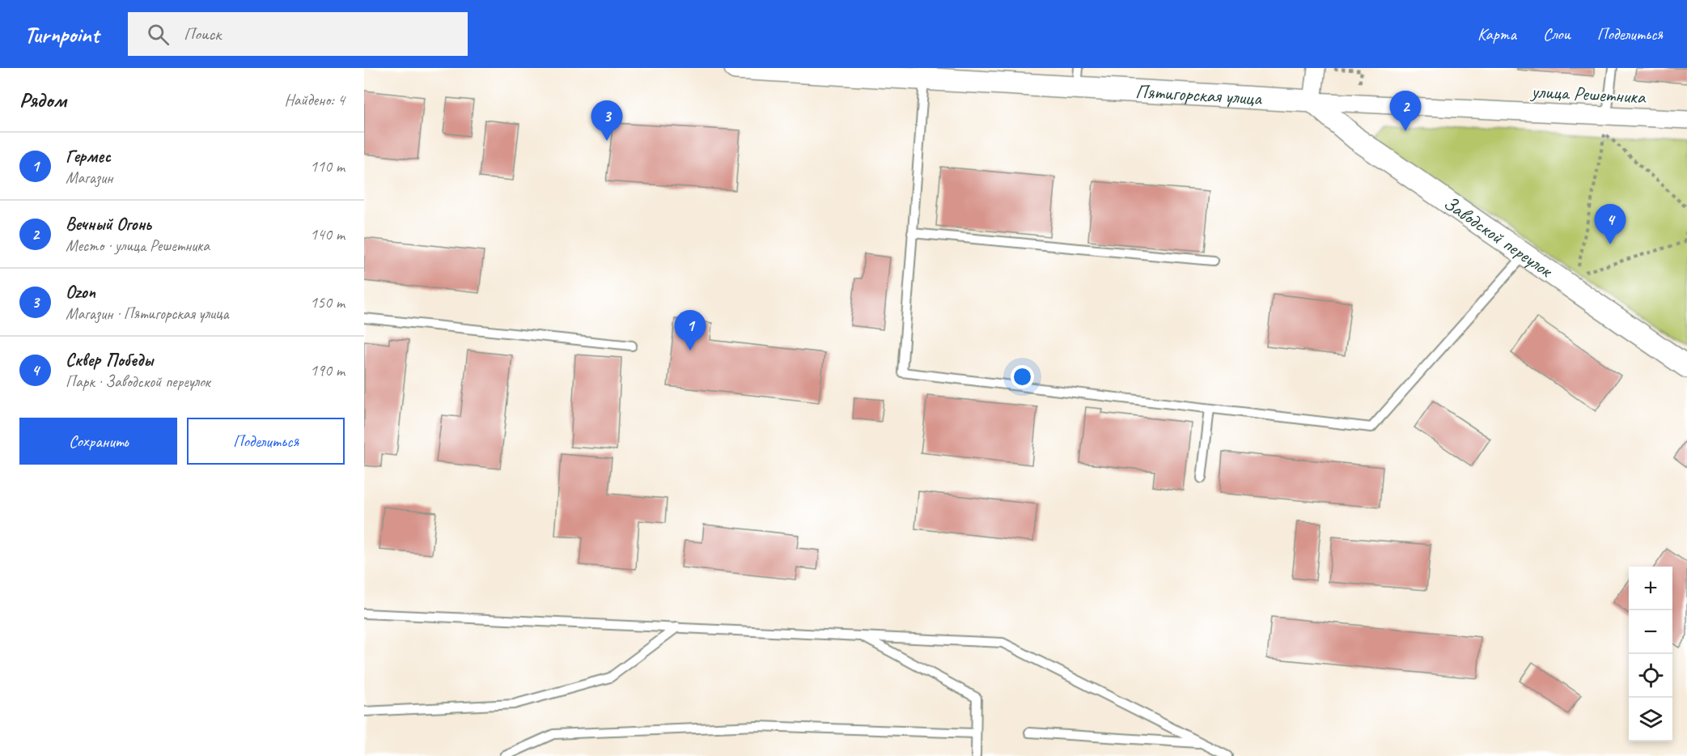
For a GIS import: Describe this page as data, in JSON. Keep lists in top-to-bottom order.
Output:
{
  "streets": {
    "street": ["улица Решетника", "Пятигорская улица", "Заводской переулок"]
  },
  "crossings": [
    ["улица Решетника", "Пятигорская улица"],
    ["улица Решетника", "Заводской переулок"],
    ["Пятигорская улица", "Заводской переулок"]
  ],
  "page": {
    "header": "Turnpoint",
    "search": "Поиск",
    "nav": ["Карта", "Слои", "Поделиться"],
    "heading": ["Рядом", "Найдено: 4"],
    "pins": [
      "2",
      "3",
      "4",
      "1"
    ],
    "list": [
      {
        "mark": "1",
        "name": "Гермес",
        "note": "Магазин",
        "value": "110 m"
      },
      {
        "mark": "2",
        "name": "Вечный Огонь",
        "note": "Место · улица Решетника",
        "value": "140 m"
      },
      {
        "mark": "3",
        "name": "Ozon",
        "note": "Магазин · Пятигорская улица",
        "value": "150 m"
      },
      {
        "mark": "4",
        "name": "Сквер Победы",
        "note": "Парк · Заводской переулок",
        "value": "190 m"
      }
    ],
    "buttons": ["Сохранить", "Поделиться"],
    "map_buttons": ["+", "−"]
  }
}
